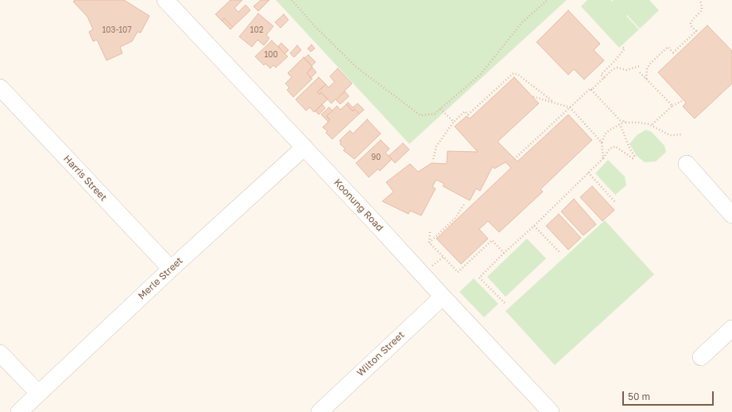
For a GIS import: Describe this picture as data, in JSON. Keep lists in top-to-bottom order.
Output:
{
  "streets": {
    "street": [
      "Harris Street",
      "Koonung Road",
      "Merle Street",
      "Wilton Street"
    ]
  },
  "crossings": [
    ["Harris Street", "Merle Street"],
    ["Koonung Road", "Merle Street"],
    ["Koonung Road", "Wilton Street"]
  ],
  "house_numbers": [
    "103-107",
    "102",
    "100",
    "90"
  ],
  "scale_bar": "50 m"
}
